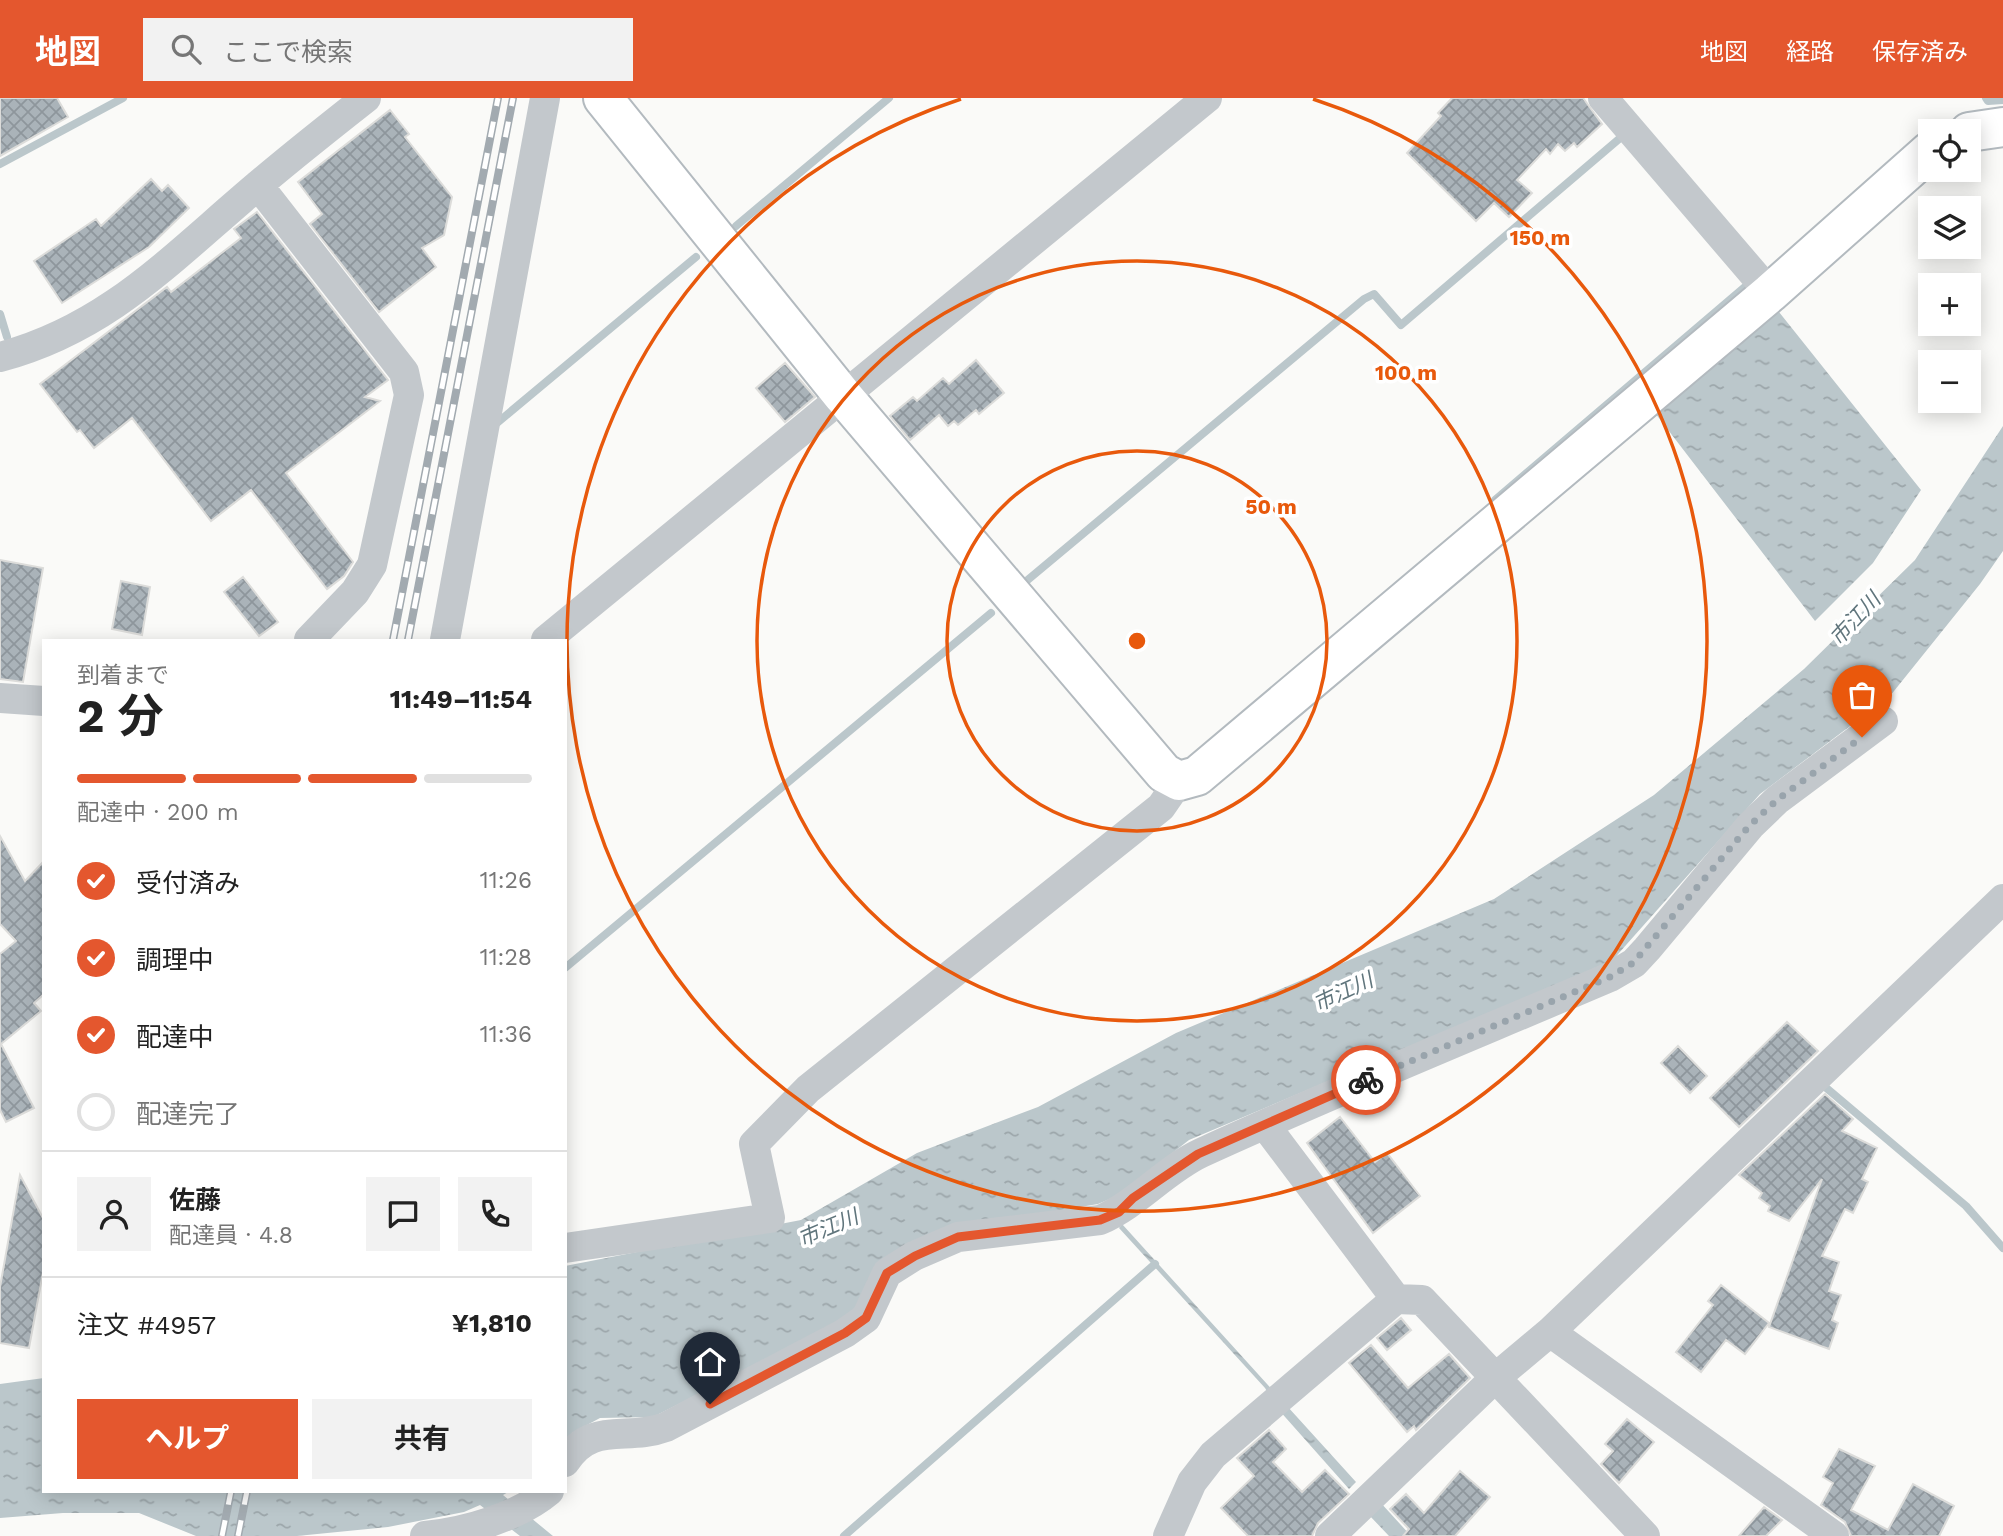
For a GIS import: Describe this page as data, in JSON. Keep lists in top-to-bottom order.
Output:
{
  "water": ["市江川"],
  "page": {
    "header": "地図",
    "search": "ここで検索",
    "nav": ["地図", "経路", "保存済み"],
    "map_buttons": ["+", "−"],
    "heading": ["2 分", "到着まで", "11:49–11:54"],
    "panel": [
      "佐藤",
      "配達員 · 4.8",
      "注文 #4957",
      "¥1,810"
    ],
    "bar": "配達中 · 200 m",
    "list": [
      ["受付済み", "11:26"],
      ["調理中", "11:28"],
      ["配達中", "11:36"],
      "配達完了"
    ],
    "buttons": ["ヘルプ", "共有"]
  },
  "rings": ["150 m", "100 m", "50 m"]
}
